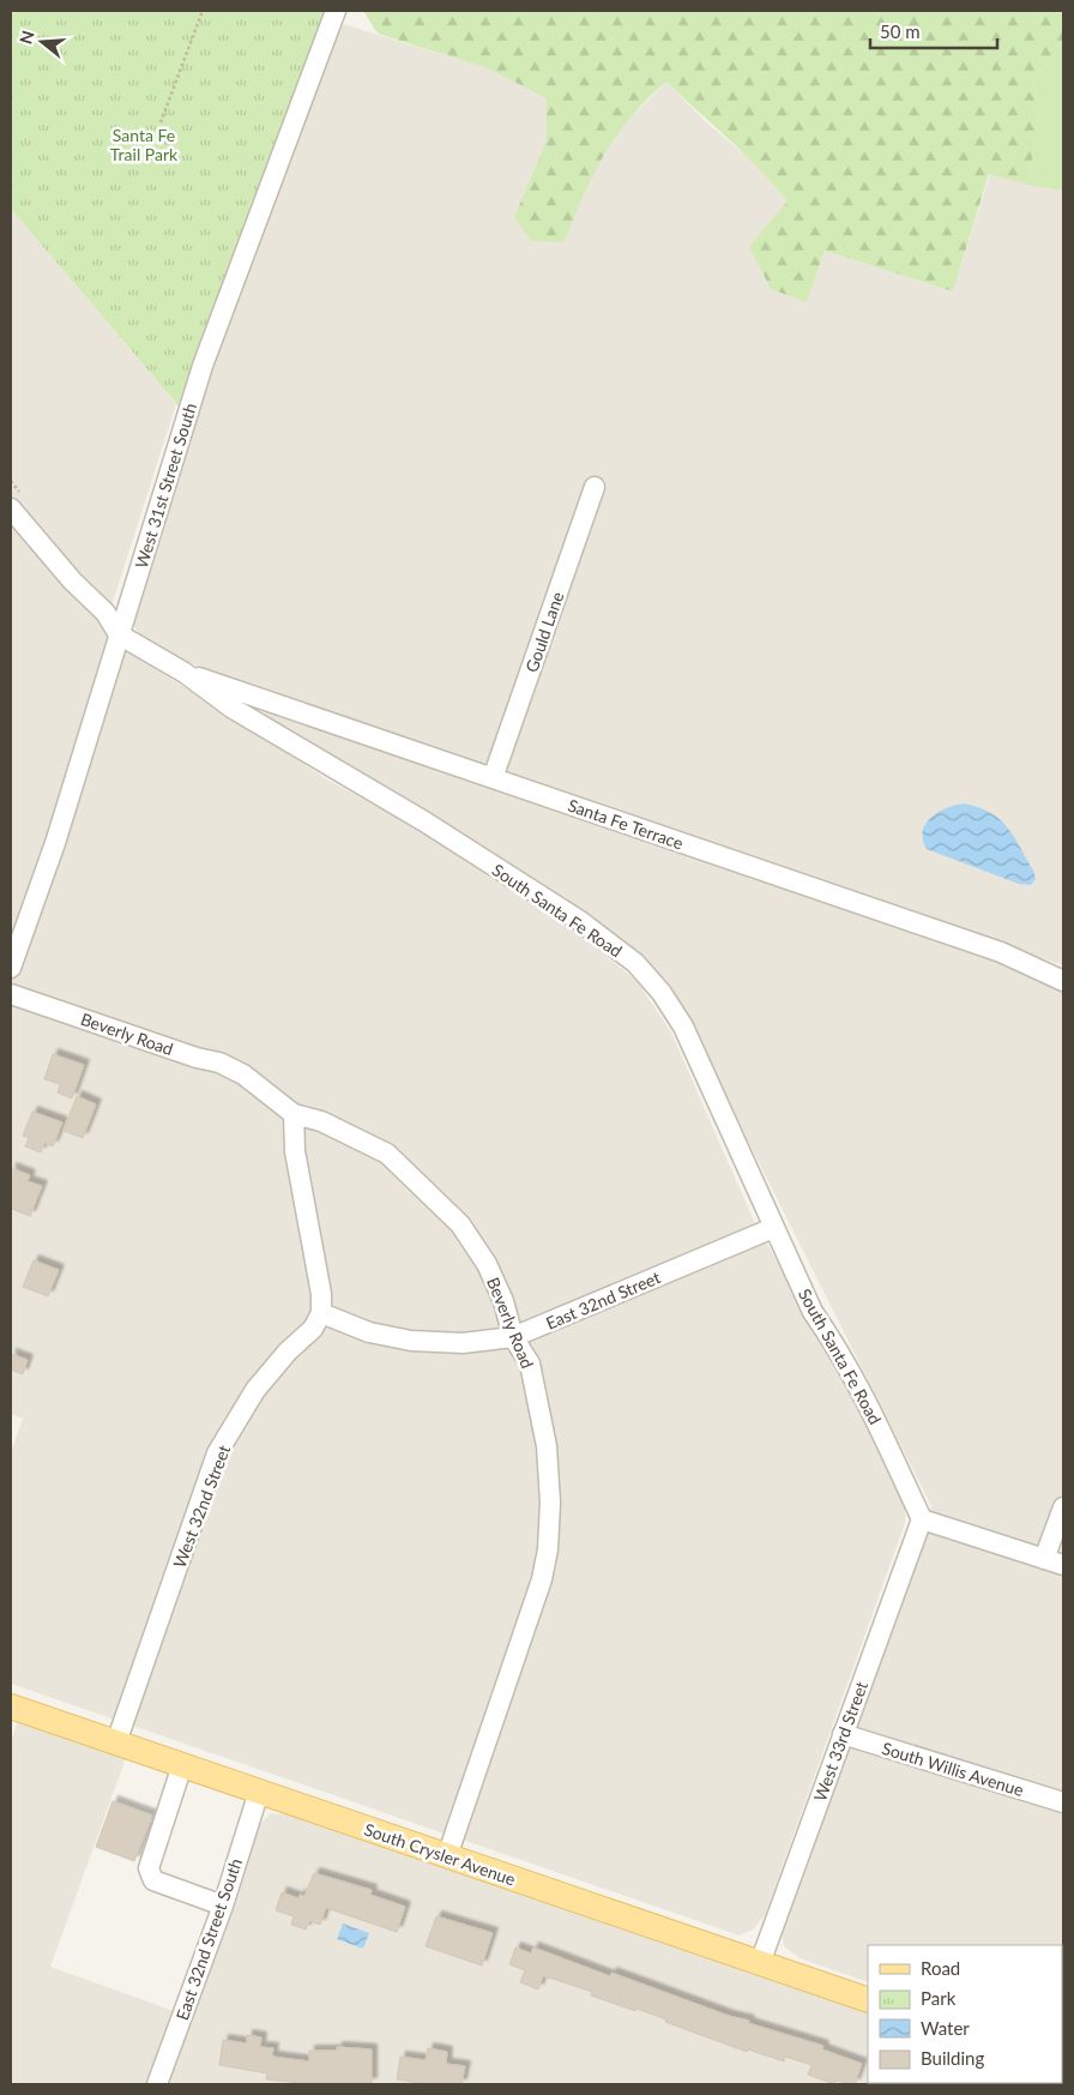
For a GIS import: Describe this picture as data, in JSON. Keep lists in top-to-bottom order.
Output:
{
  "streets": {
    "main road": ["South Crysler Avenue"],
    "street": [
      "West 31st Street South",
      "Gould Lane",
      "Santa Fe Terrace",
      "South Santa Fe Road",
      "Beverly Road",
      "East 32nd Street",
      "West 32nd Street",
      "West 33rd Street",
      "South Willis Avenue",
      "East 32nd Street South"
    ]
  },
  "crossings": [
    ["West 31st Street South", "South Santa Fe Road"],
    ["Gould Lane", "Santa Fe Terrace"],
    ["Santa Fe Terrace", "South Santa Fe Road"],
    ["South Santa Fe Road", "East 32nd Street"],
    ["South Santa Fe Road", "West 33rd Street"],
    ["Beverly Road", "East 32nd Street"],
    ["Beverly Road", "South Crysler Avenue"],
    ["East 32nd Street", "West 32nd Street"],
    ["West 32nd Street", "South Crysler Avenue"],
    ["West 33rd Street", "South Willis Avenue"],
    ["West 33rd Street", "South Crysler Avenue"],
    ["South Crysler Avenue", "East 32nd Street South"]
  ],
  "parks": ["Santa Fe Trail Park"],
  "legend": [
    "Road",
    "Park",
    "Water",
    "Building"
  ],
  "scale_bar": "50 m",
  "north": "left"
}
